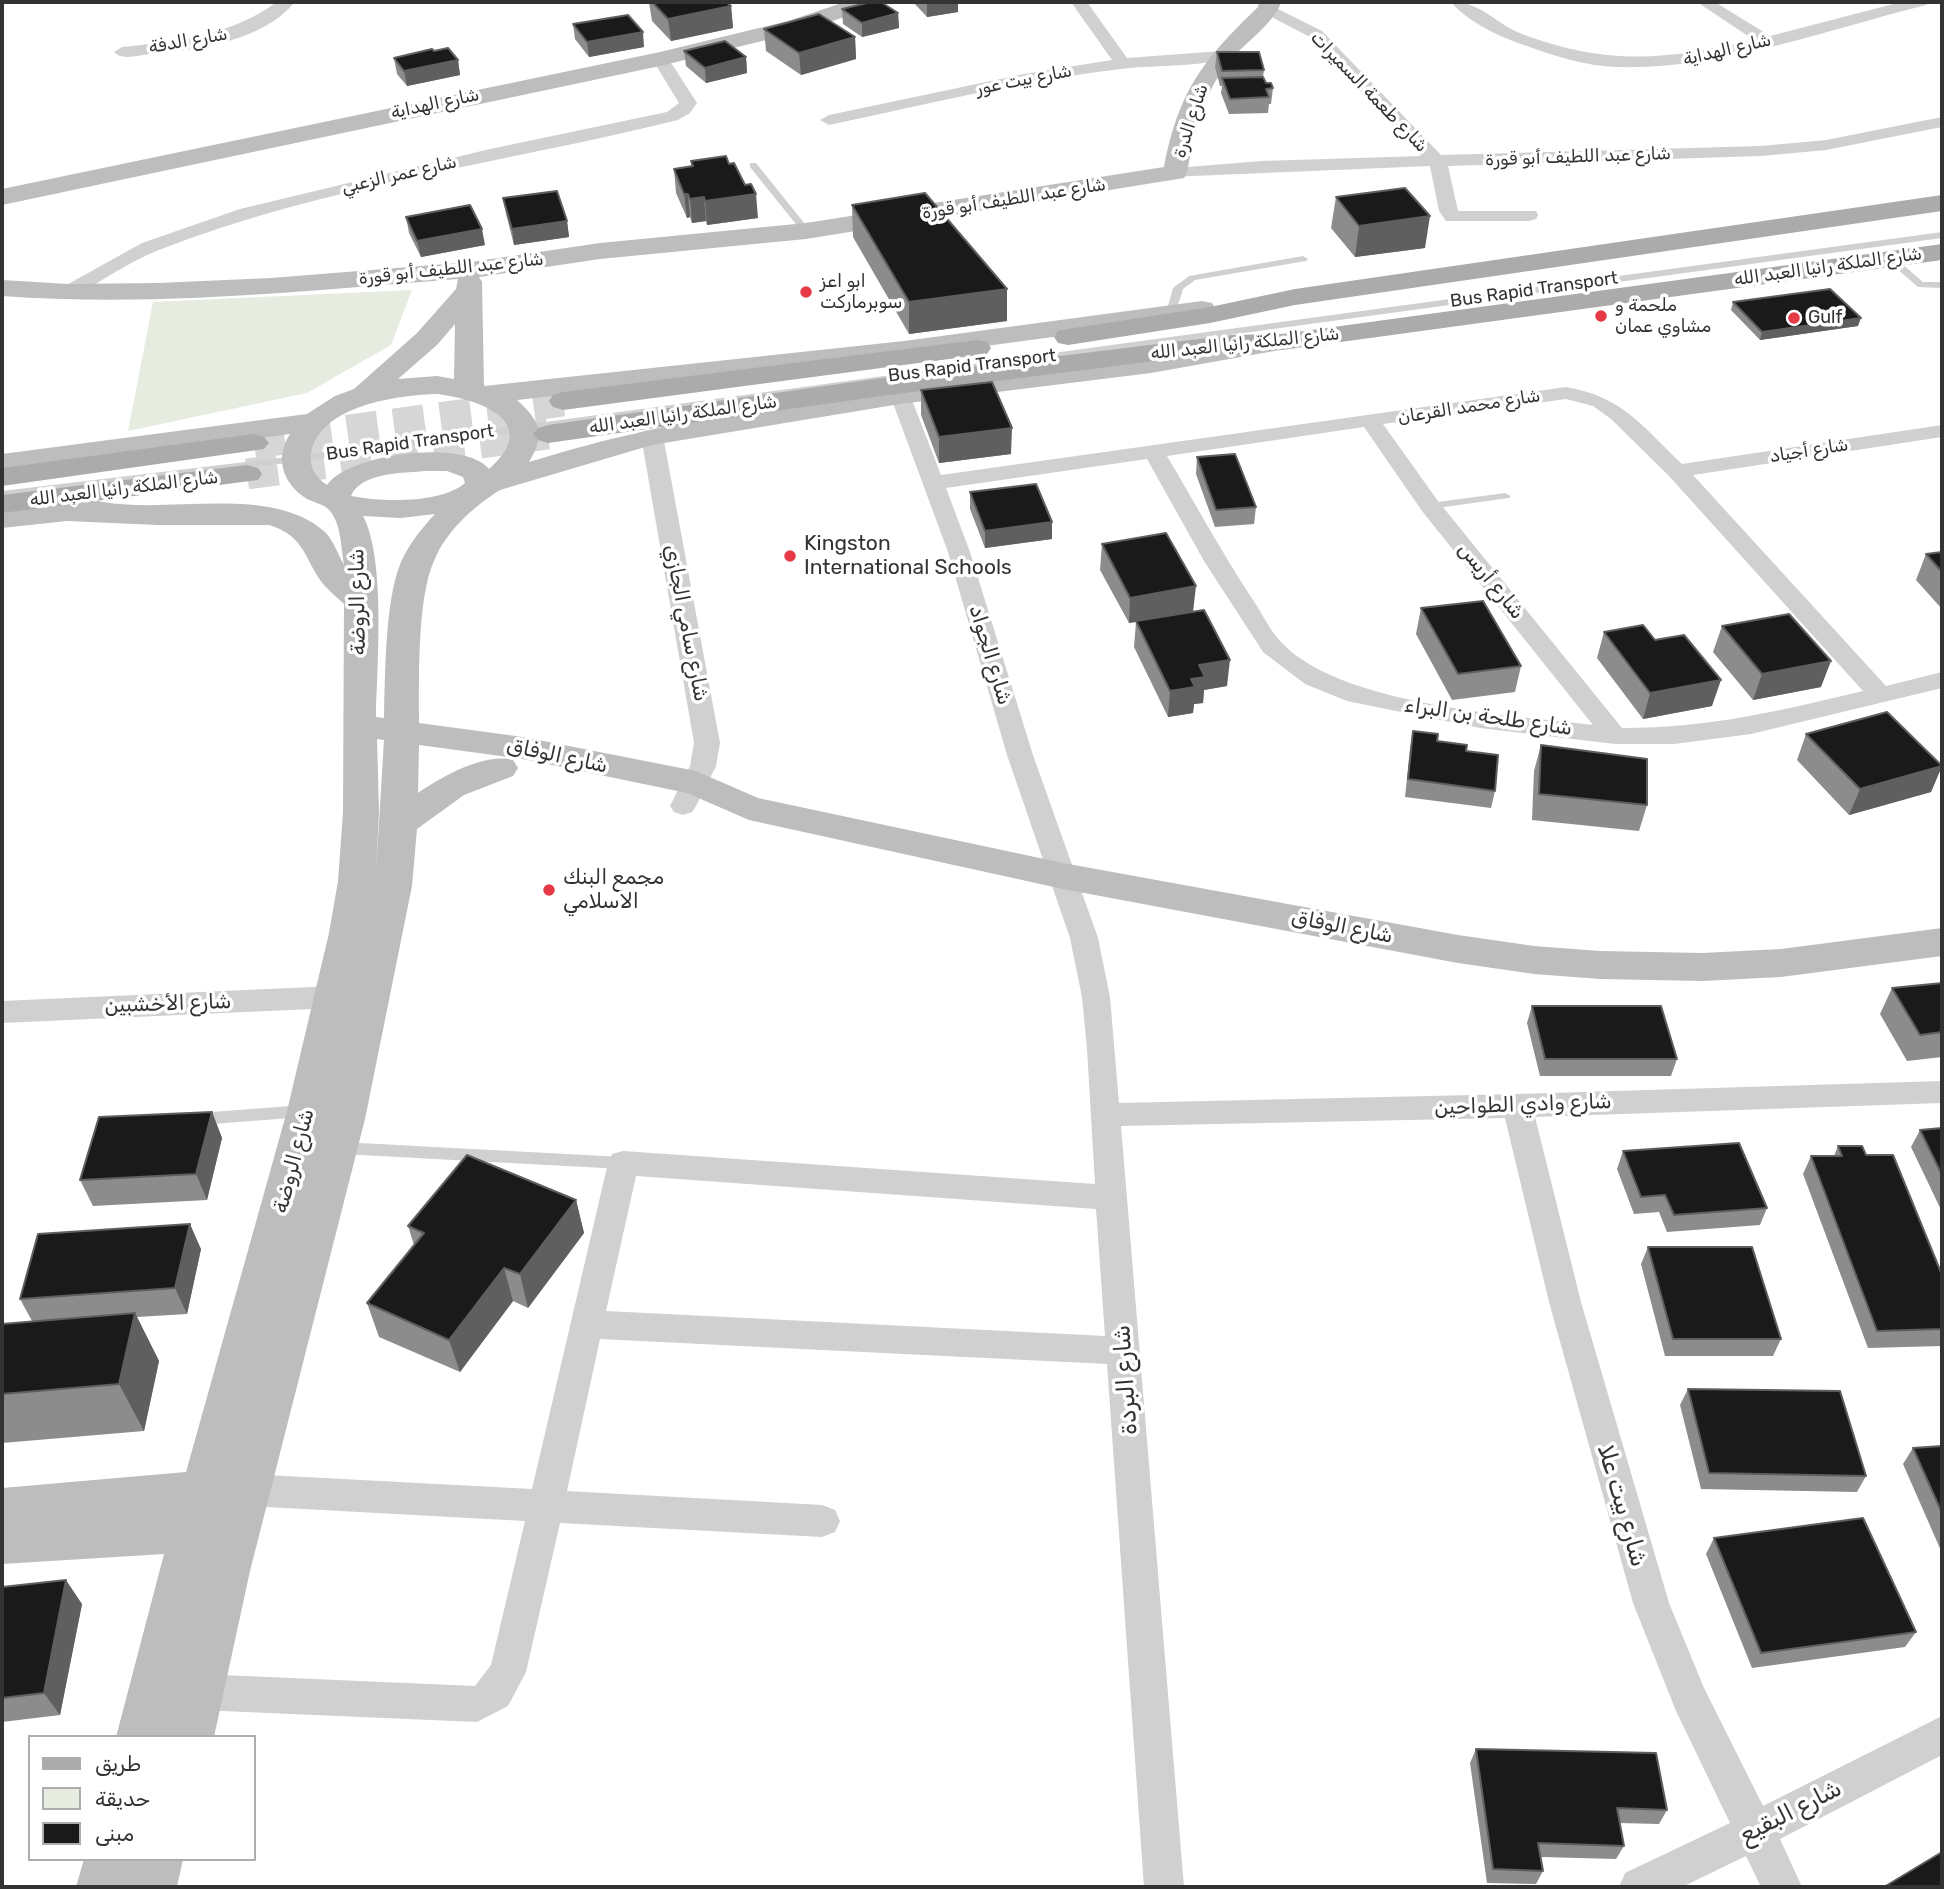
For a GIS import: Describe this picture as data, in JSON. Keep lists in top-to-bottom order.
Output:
{
  "streets": {
    "main road": ["شارع الملكة رانيا العبد الله"],
    "street": [
      "شارع الدفة",
      "شارع الهداية",
      "شارع بيت عور",
      "شارع طعمة السميرات",
      "شارع الدرة",
      "شارع عبد اللطيف أبو قورة",
      "شارع عمر الزعبي",
      "شارع محمد القرعان",
      "شارع أجياد",
      "شارع أريس",
      "شارع الروضة",
      "شارع سامي الجازي",
      "شارع الجواد",
      "شارع طلحة بن البراء",
      "شارع الوفاق",
      "شارع الأخشبين",
      "شارع وادي الطواحين",
      "شارع البردة",
      "شارع بيت علا",
      "شارع البقيع"
    ],
    "lane": ["Bus Rapid Transport"]
  },
  "crossings": [
    ["شارع الهداية", "شارع عمر الزعبي"],
    ["شارع بيت عور", "شارع الدرة"],
    ["شارع طعمة السميرات", "شارع الدرة"],
    ["شارع طعمة السميرات", "شارع عبد اللطيف أبو قورة"],
    ["شارع الدرة", "شارع عبد اللطيف أبو قورة"],
    ["شارع عبد اللطيف أبو قورة", "شارع عمر الزعبي"],
    ["شارع الملكة رانيا العبد الله", "Bus Rapid Transport"],
    ["شارع الملكة رانيا العبد الله", "شارع الروضة"],
    ["Bus Rapid Transport", "شارع الروضة"],
    ["شارع محمد القرعان", "شارع أجياد"],
    ["شارع محمد القرعان", "شارع أريس"],
    ["شارع محمد القرعان", "شارع الجواد"],
    ["شارع محمد القرعان", "شارع طلحة بن البراء"],
    ["شارع أريس", "شارع طلحة بن البراء"],
    ["شارع الروضة", "شارع الوفاق"],
    ["شارع الروضة", "شارع الأخشبين"],
    ["شارع سامي الجازي", "شارع الوفاق"],
    ["شارع الجواد", "شارع الوفاق"],
    ["شارع الجواد", "شارع البردة"],
    ["شارع الوفاق", "شارع البردة"],
    ["شارع وادي الطواحين", "شارع البردة"],
    ["شارع وادي الطواحين", "شارع بيت علا"],
    ["شارع بيت علا", "شارع البقيع"]
  ],
  "places": [
    "ابو اعز سوبرماركت",
    "ملحمة و مشاوي عمان",
    "Gulf",
    "Kingston International Schools",
    "مجمع البنك الاسلامي"
  ],
  "legend": ["طريق", "حديقة", "مبنى"]
}
